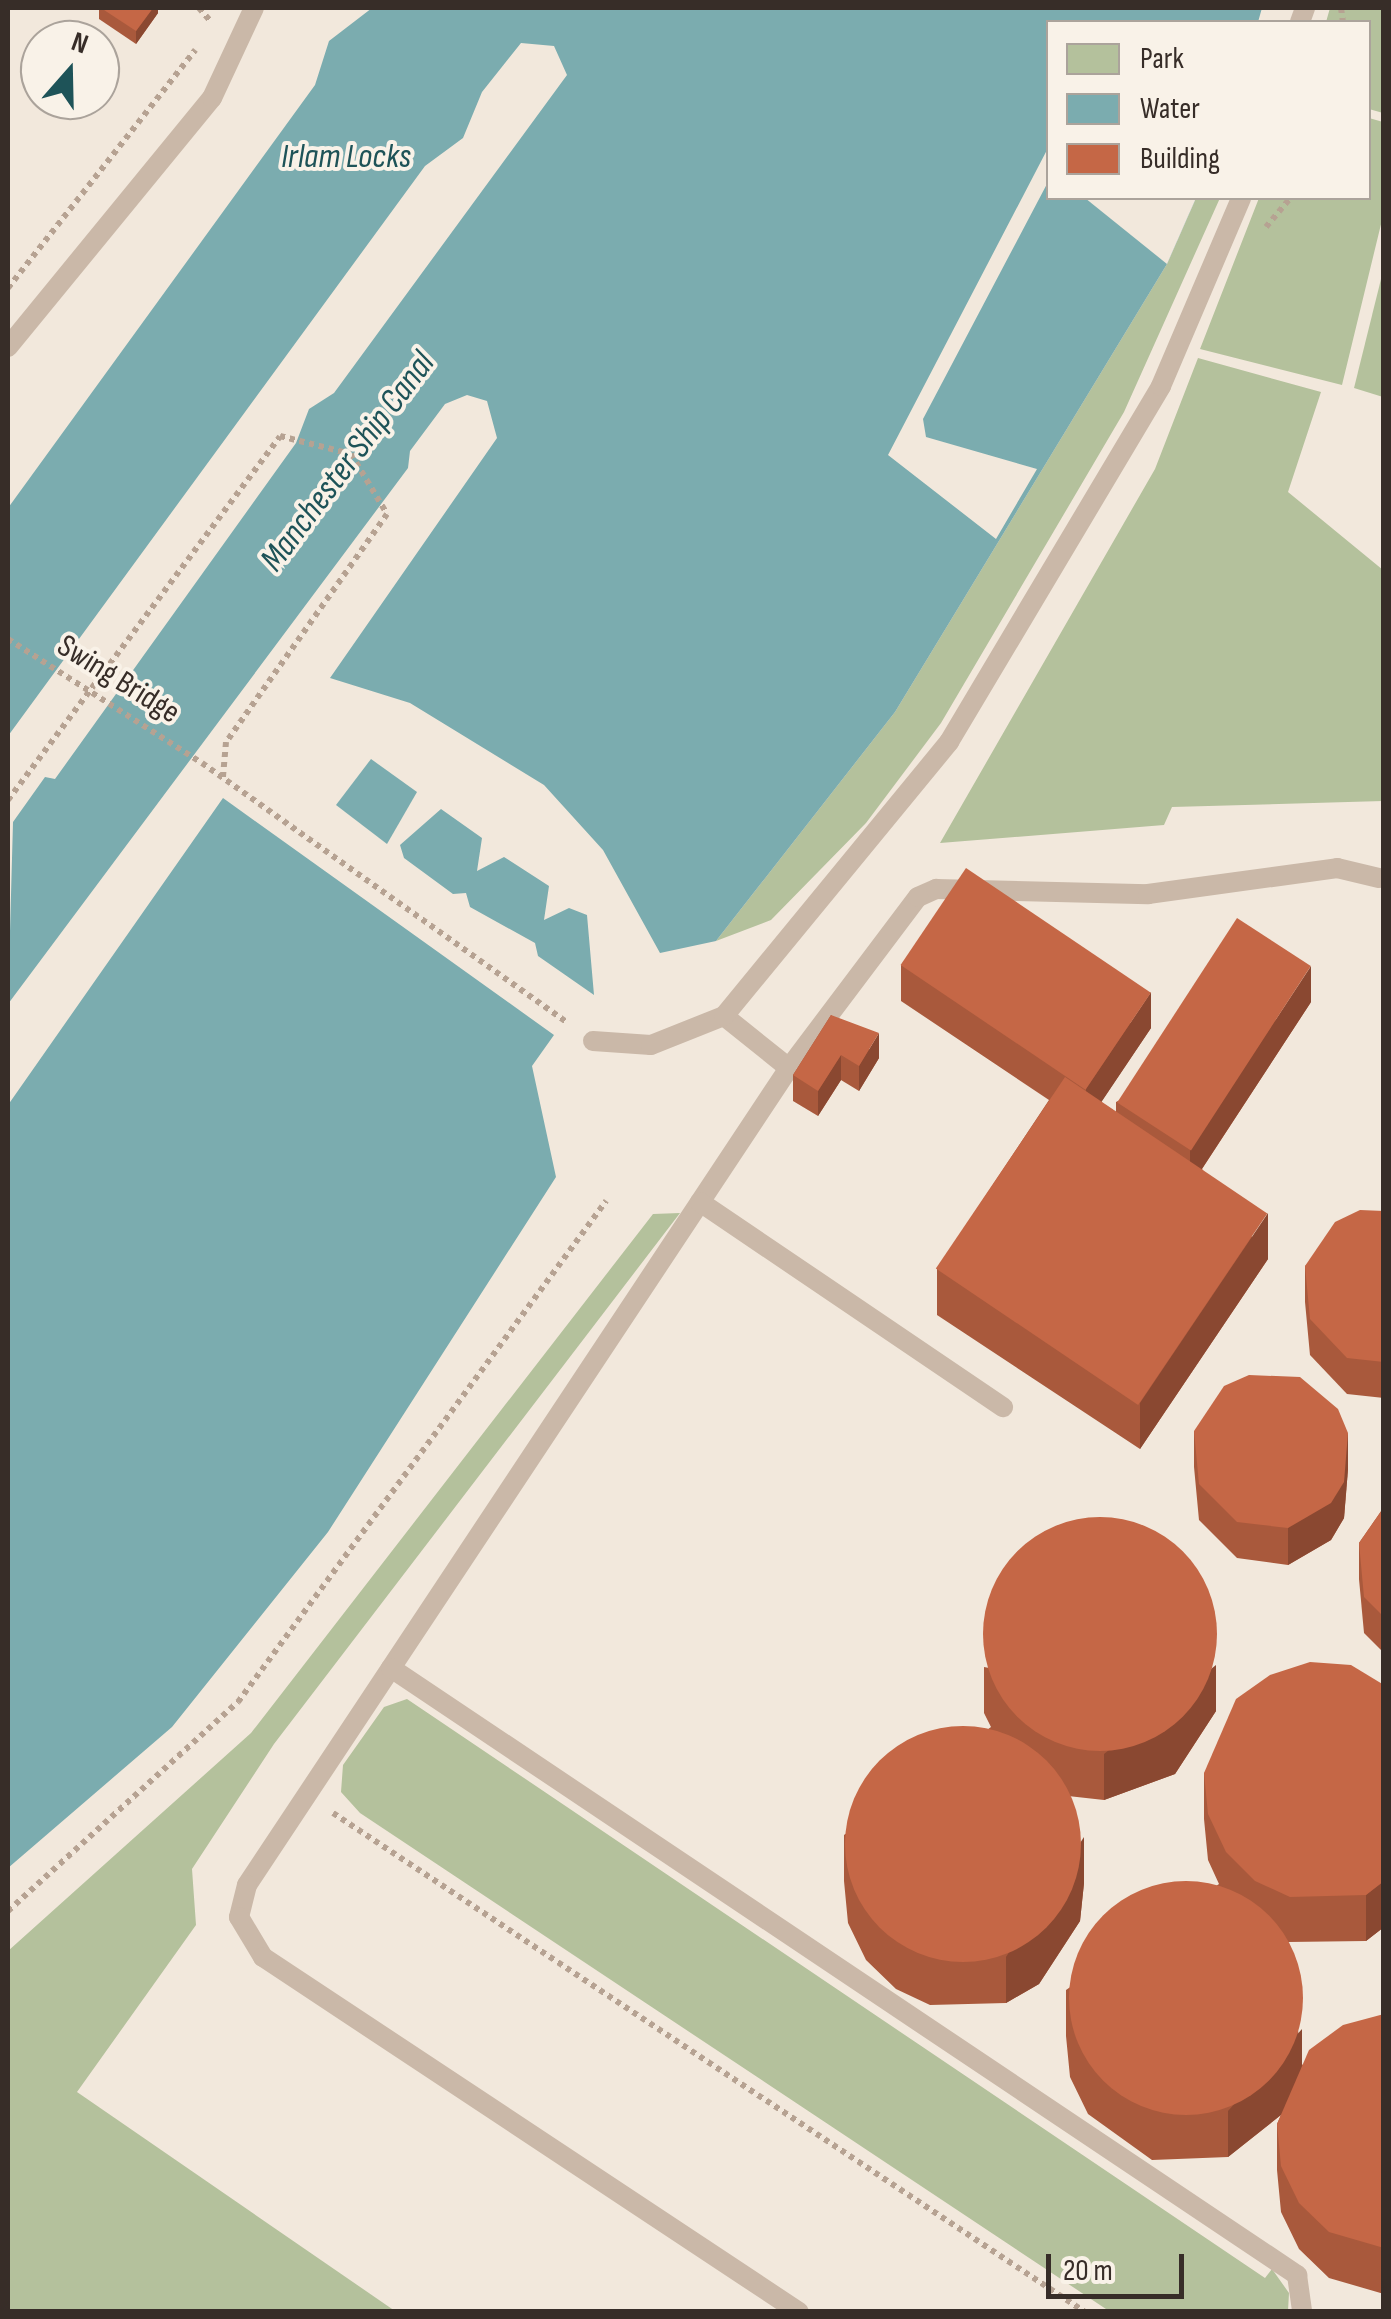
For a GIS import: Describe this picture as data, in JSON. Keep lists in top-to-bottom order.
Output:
{
  "streets": {
    "path": ["Swing Bridge"]
  },
  "water": ["Irlam Locks", "Manchester Ship Canal"],
  "legend": ["Park", "Water", "Building"],
  "scale_bar": "20 m",
  "north": "top"
}
